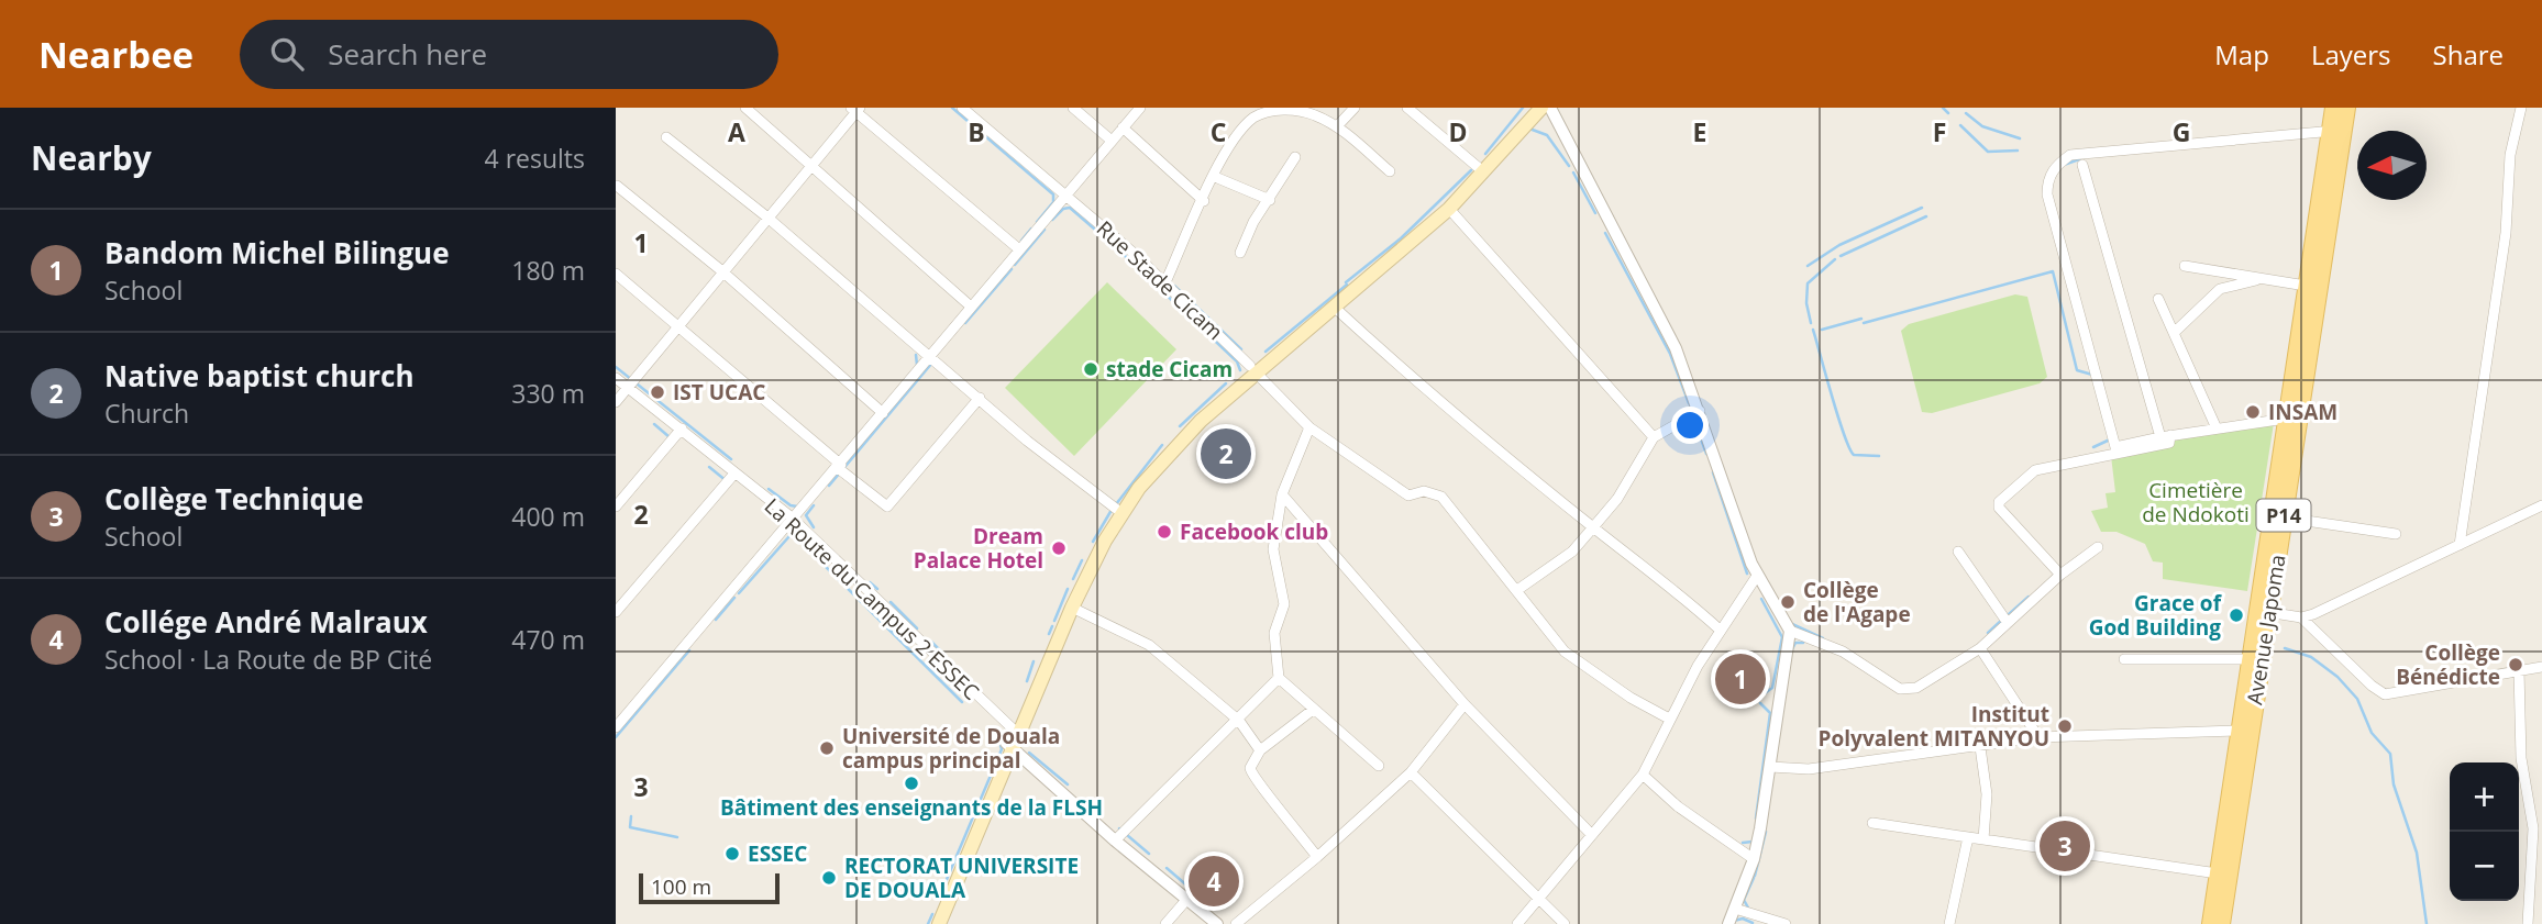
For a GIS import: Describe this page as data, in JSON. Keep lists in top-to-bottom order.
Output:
{
  "streets": {
    "main road": ["P14", "Avenue Japoma"],
    "street": ["Rue Stade Cicam", "La Route du Campus 2 ESSEC"]
  },
  "parks": ["Cimetière de Ndokoti"],
  "places": [
    "stade Cicam",
    "IST UCAC",
    "INSAM",
    "Facebook club",
    "Dream Palace Hotel",
    "Collège de l'Agape",
    "Grace of God Building",
    "Collège Bénédicte",
    "Institut Polyvalent MITANYOU",
    "Université de Douala campus principal",
    "Bâtiment des enseignants de la FLSH",
    "ESSEC",
    "RECTORAT UNIVERSITE DE DOUALA"
  ],
  "scale_bar": "100 m",
  "north": "left",
  "page": {
    "header": "Nearbee",
    "search": "Search here",
    "nav": ["Map", "Layers", "Share"],
    "heading": ["Nearby", "4 results"],
    "list": [
      {
        "mark": "1",
        "name": "Bandom Michel Bilingue",
        "note": "School",
        "value": "180 m"
      },
      {
        "mark": "2",
        "name": "Native baptist church",
        "note": "Church",
        "value": "330 m"
      },
      {
        "mark": "3",
        "name": "Collège Technique",
        "note": "School",
        "value": "400 m"
      },
      {
        "mark": "4",
        "name": "Collége André Malraux",
        "note": "School · La Route de BP Cité",
        "value": "470 m"
      }
    ],
    "pins": [
      "2",
      "1",
      "3",
      "4"
    ],
    "map_buttons": ["+", "−"],
    "scale": "100 m"
  },
  "grid": {
    "columns": [
      "A",
      "B",
      "C",
      "D",
      "E",
      "F",
      "G"
    ],
    "rows": ["1", "2", "3"]
  }
}
